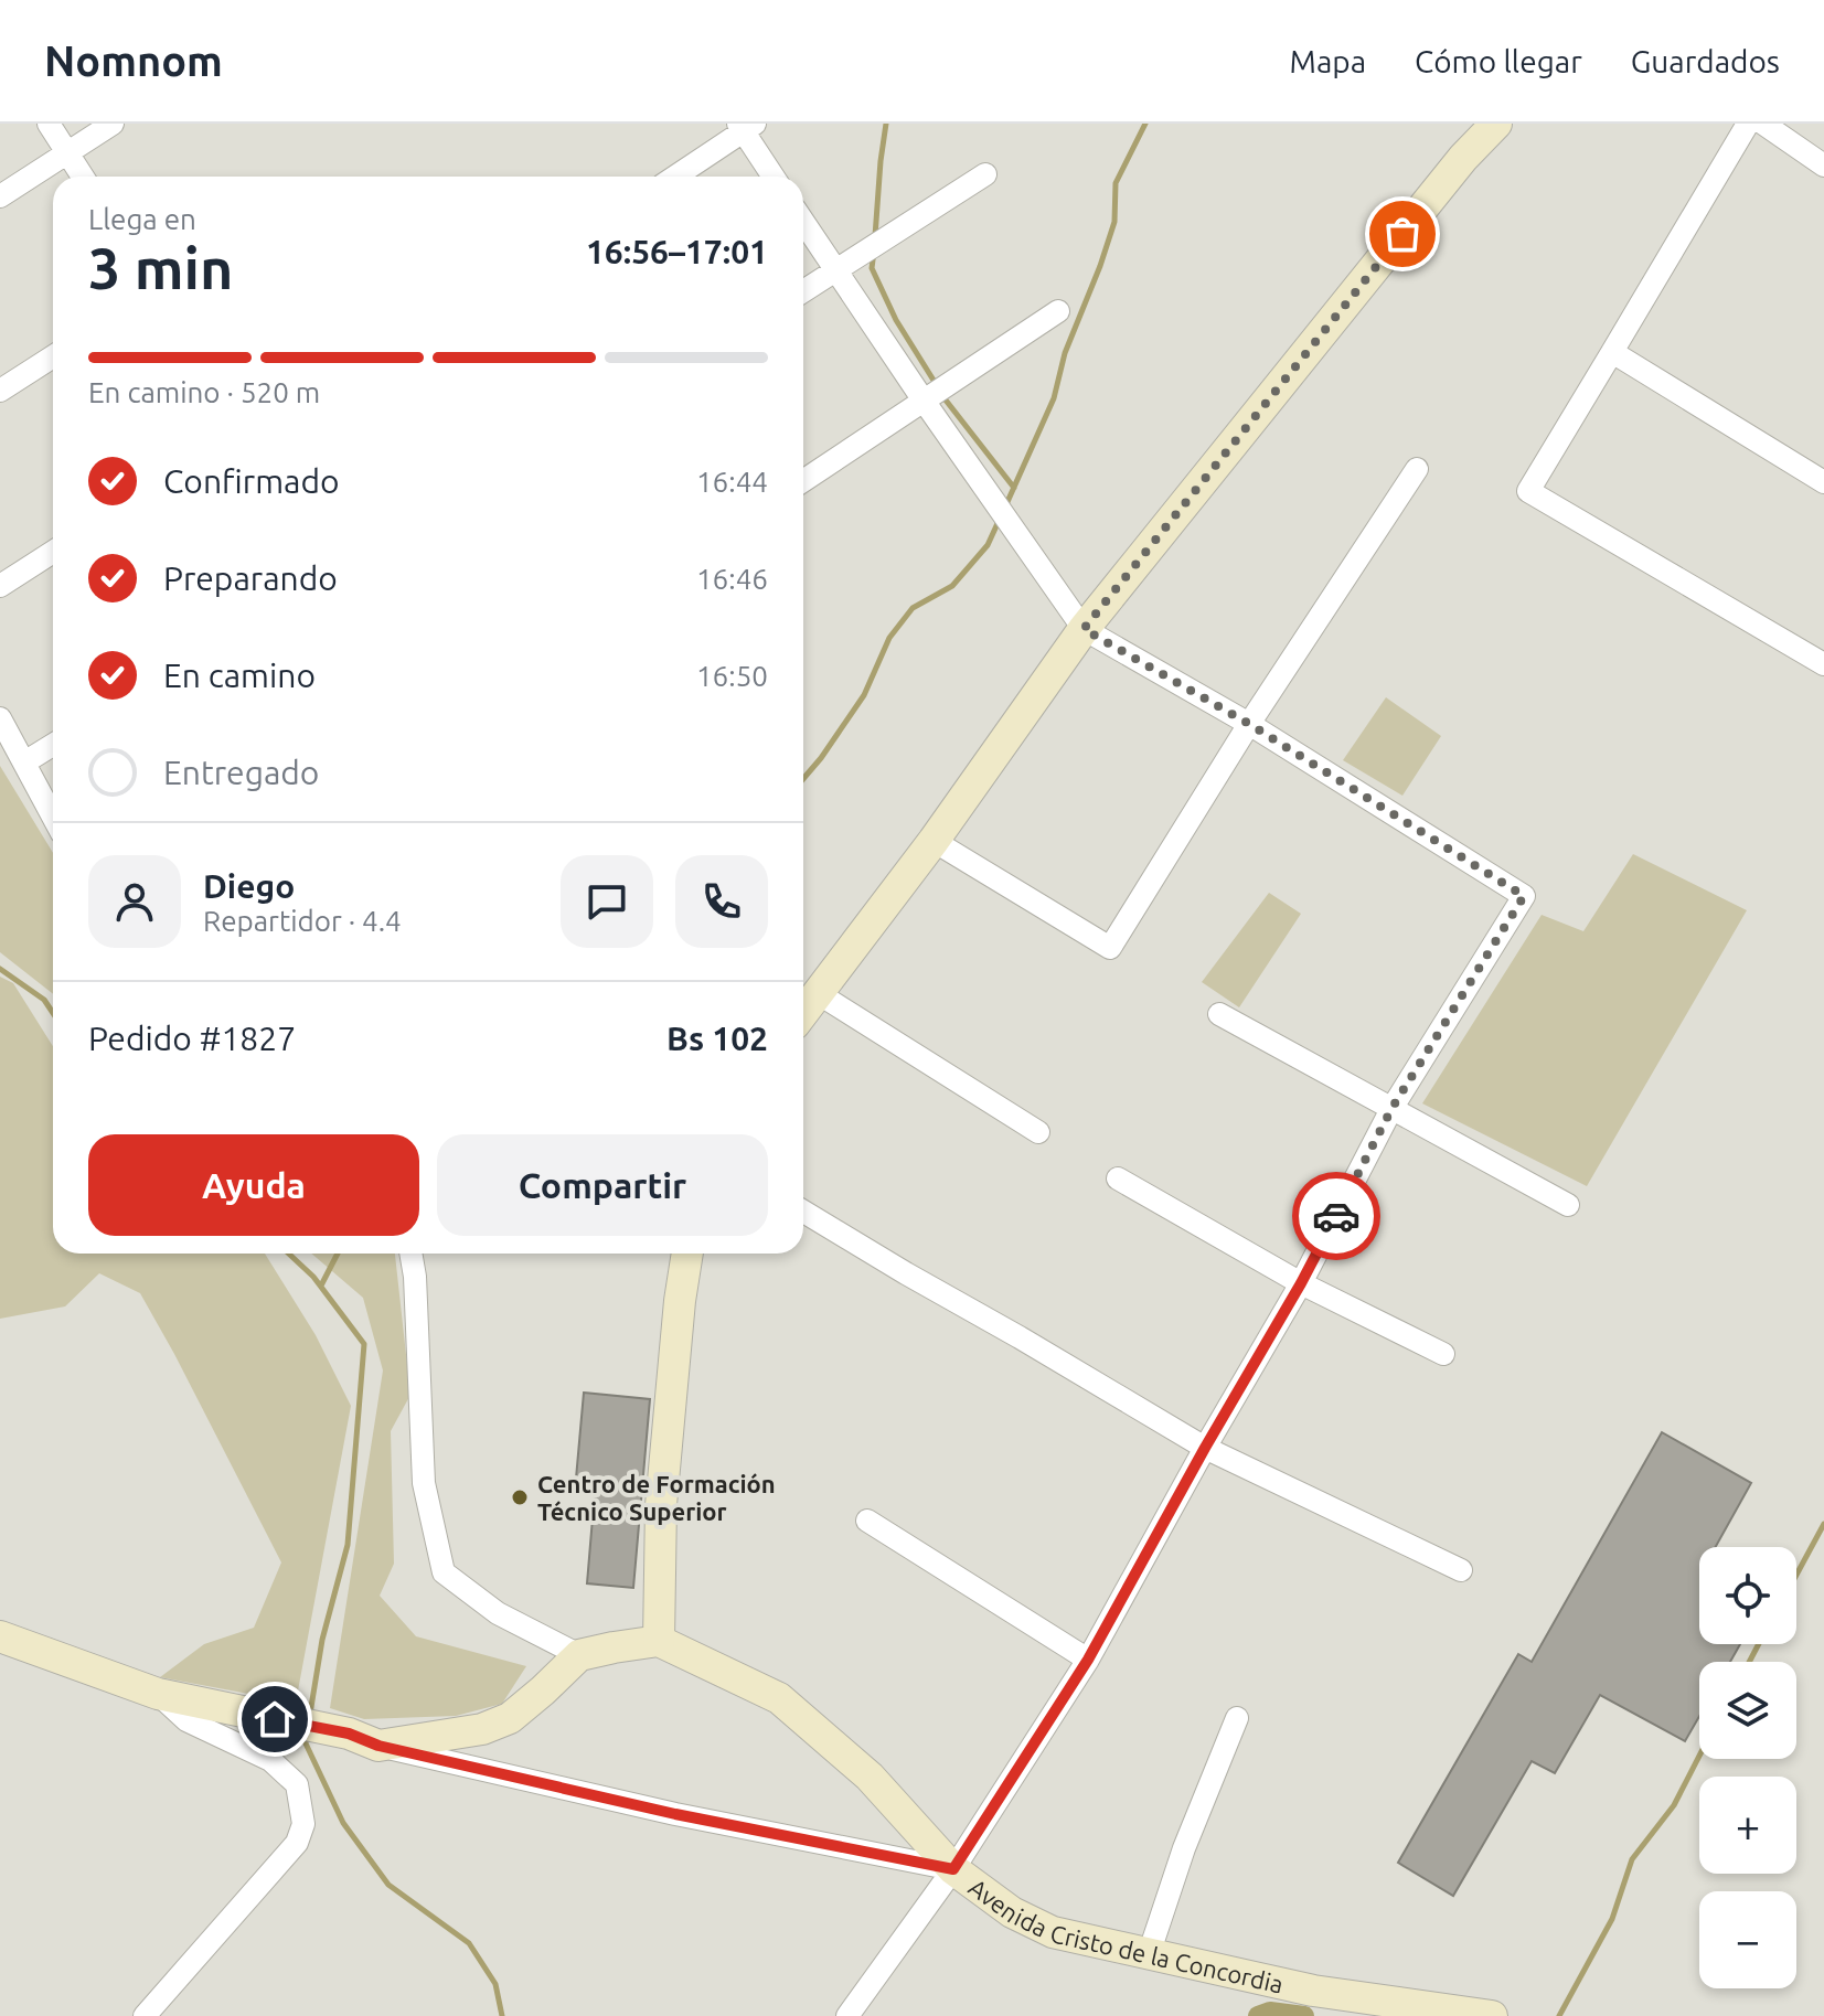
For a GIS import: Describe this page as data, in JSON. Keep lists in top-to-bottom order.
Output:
{
  "streets": {
    "main road": ["Avenida Cristo de la Concordia"]
  },
  "places": ["Centro de Formación Técnico Superior"],
  "page": {
    "header": "Nomnom",
    "nav": ["Mapa", "Cómo llegar", "Guardados"],
    "heading": ["3 min", "Llega en", "16:56–17:01"],
    "panel": [
      "Diego",
      "Repartidor · 4.4",
      "Pedido #1827",
      "Bs 102"
    ],
    "bar": "En camino · 520 m",
    "list": [
      ["Confirmado", "16:44"],
      ["Preparando", "16:46"],
      ["En camino", "16:50"],
      "Entregado"
    ],
    "buttons": ["Ayuda", "Compartir"],
    "map_buttons": ["+", "−"]
  }
}
